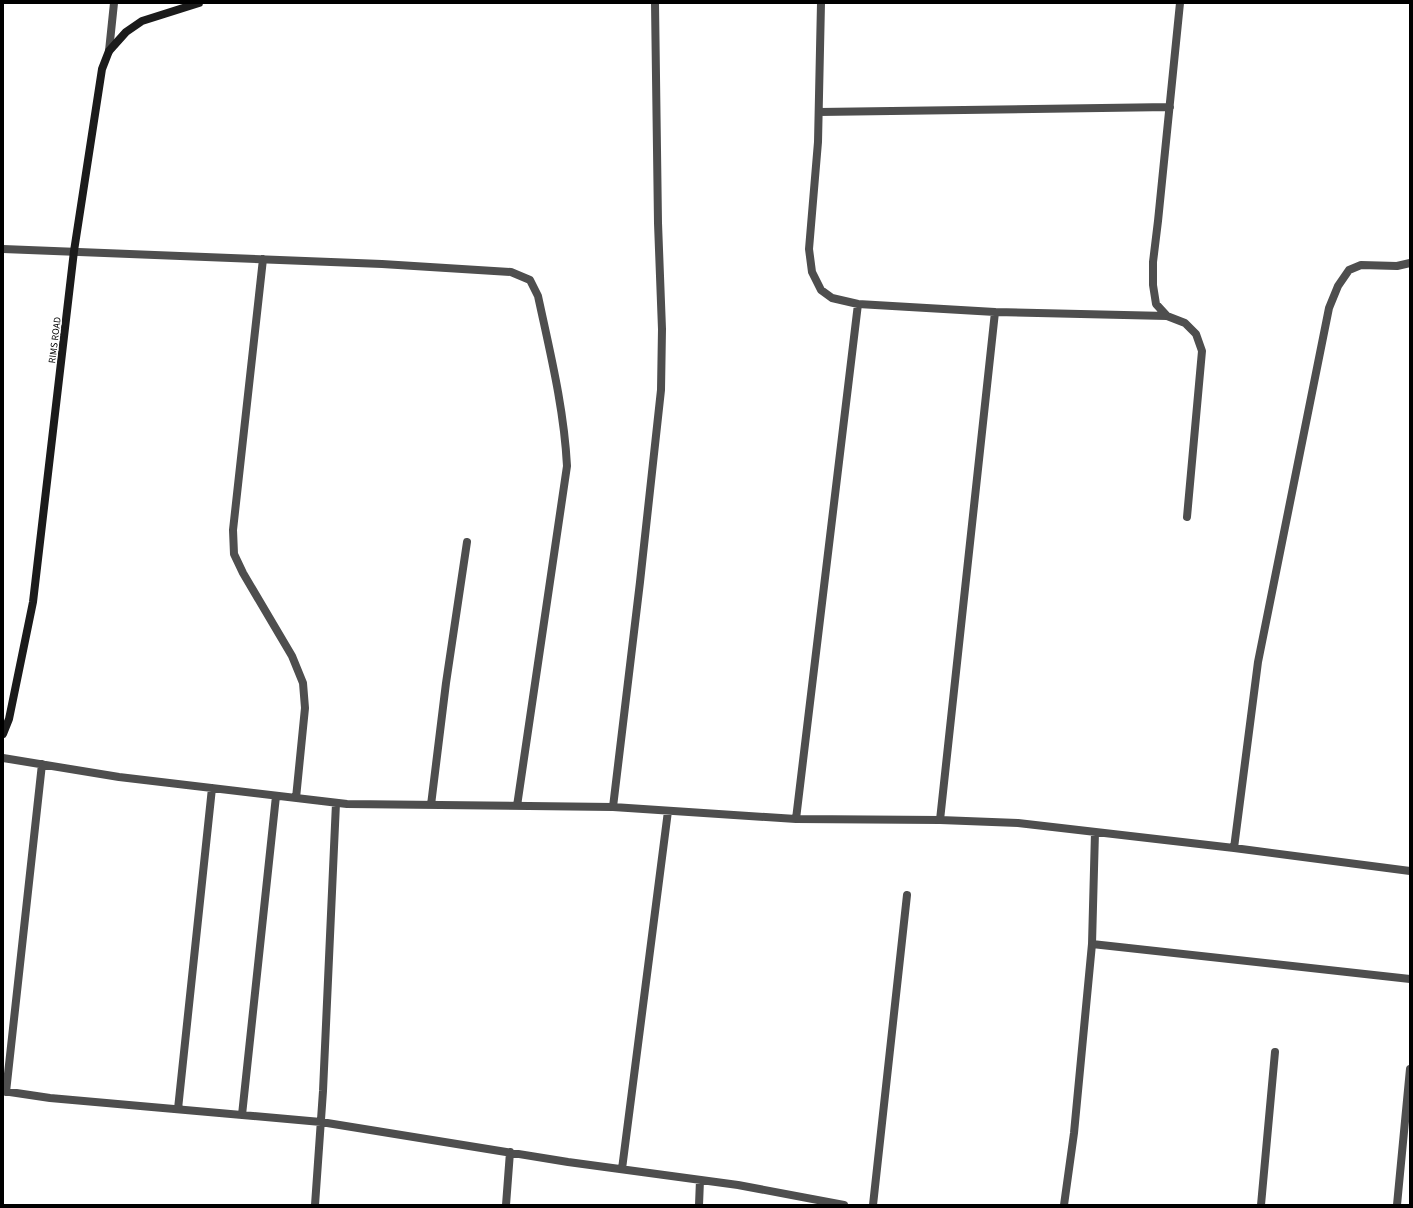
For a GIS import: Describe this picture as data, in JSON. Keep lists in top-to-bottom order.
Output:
{
  "streets": {
    "street": ["RIMS ROAD"]
  }
}
